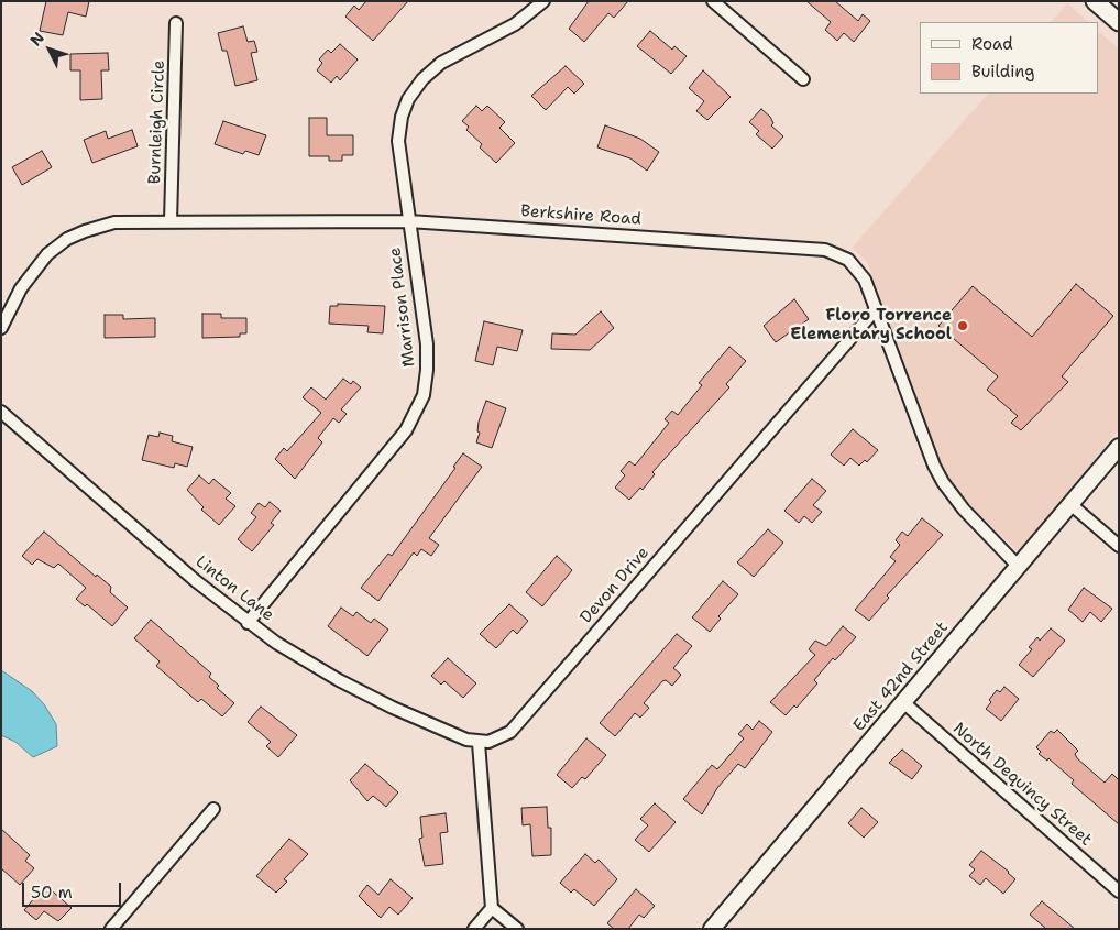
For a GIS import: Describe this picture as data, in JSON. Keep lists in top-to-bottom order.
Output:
{
  "streets": {
    "street": [
      "Burnleigh Circle",
      "Berkshire Road",
      "Marrison Place",
      "Devon Drive",
      "Linton Lane",
      "East 42nd Street",
      "North Dequincy Street"
    ]
  },
  "crossings": [
    ["Burnleigh Circle", "Berkshire Road"],
    ["Berkshire Road", "Marrison Place"],
    ["Berkshire Road", "Devon Drive"],
    ["Berkshire Road", "East 42nd Street"],
    ["Marrison Place", "Linton Lane"],
    ["Devon Drive", "Linton Lane"],
    ["East 42nd Street", "North Dequincy Street"]
  ],
  "places": ["Floro Torrence Elementary School"],
  "legend": ["Road", "Building"],
  "scale_bar": "50 m",
  "north": "top left"
}
